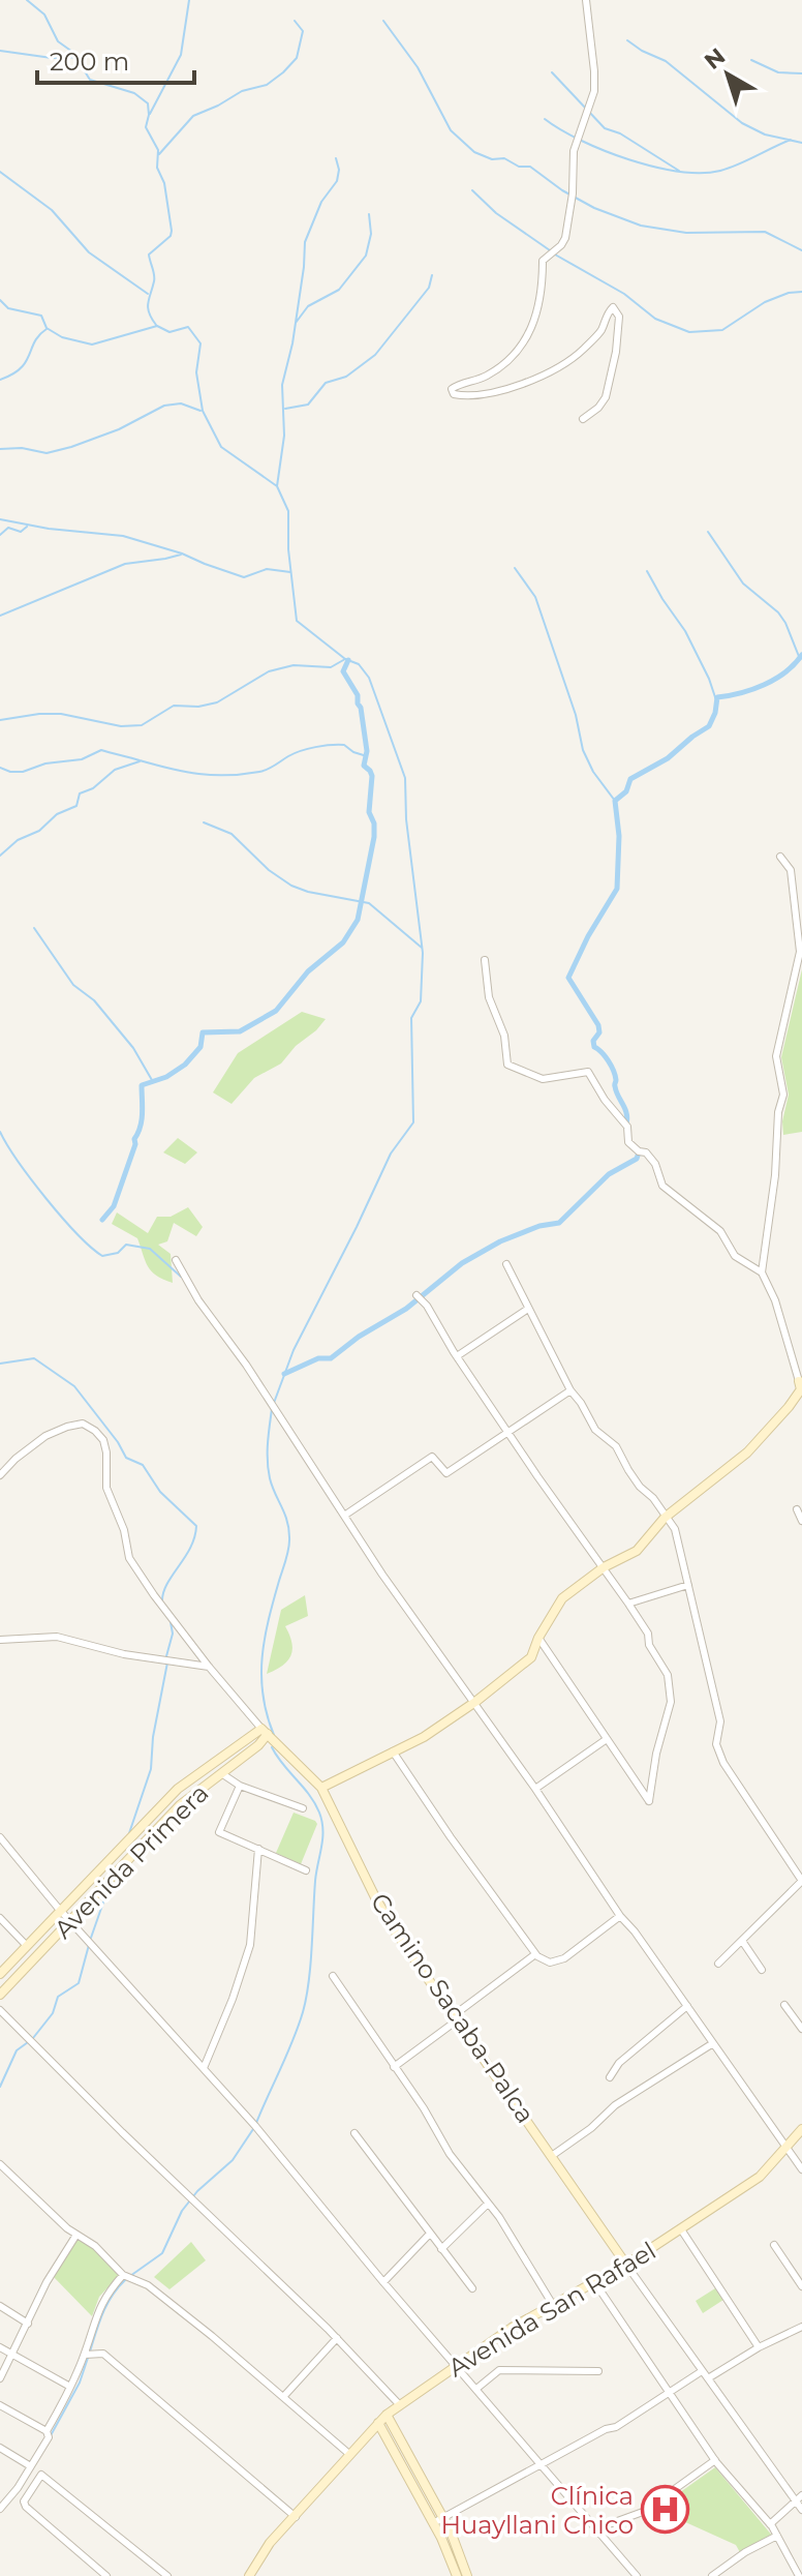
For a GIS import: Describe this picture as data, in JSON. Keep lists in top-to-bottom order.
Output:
{
  "streets": {
    "main road": ["Avenida Primera", "Camino Sacaba-Palca", "Avenida San Rafael"]
  },
  "crossings": [
    ["Avenida Primera", "Camino Sacaba-Palca"],
    ["Camino Sacaba-Palca", "Avenida San Rafael"]
  ],
  "places": {
    "hospital": ["Clínica Huayllani Chico"]
  },
  "scale_bar": "200 m",
  "north": "top left"
}
